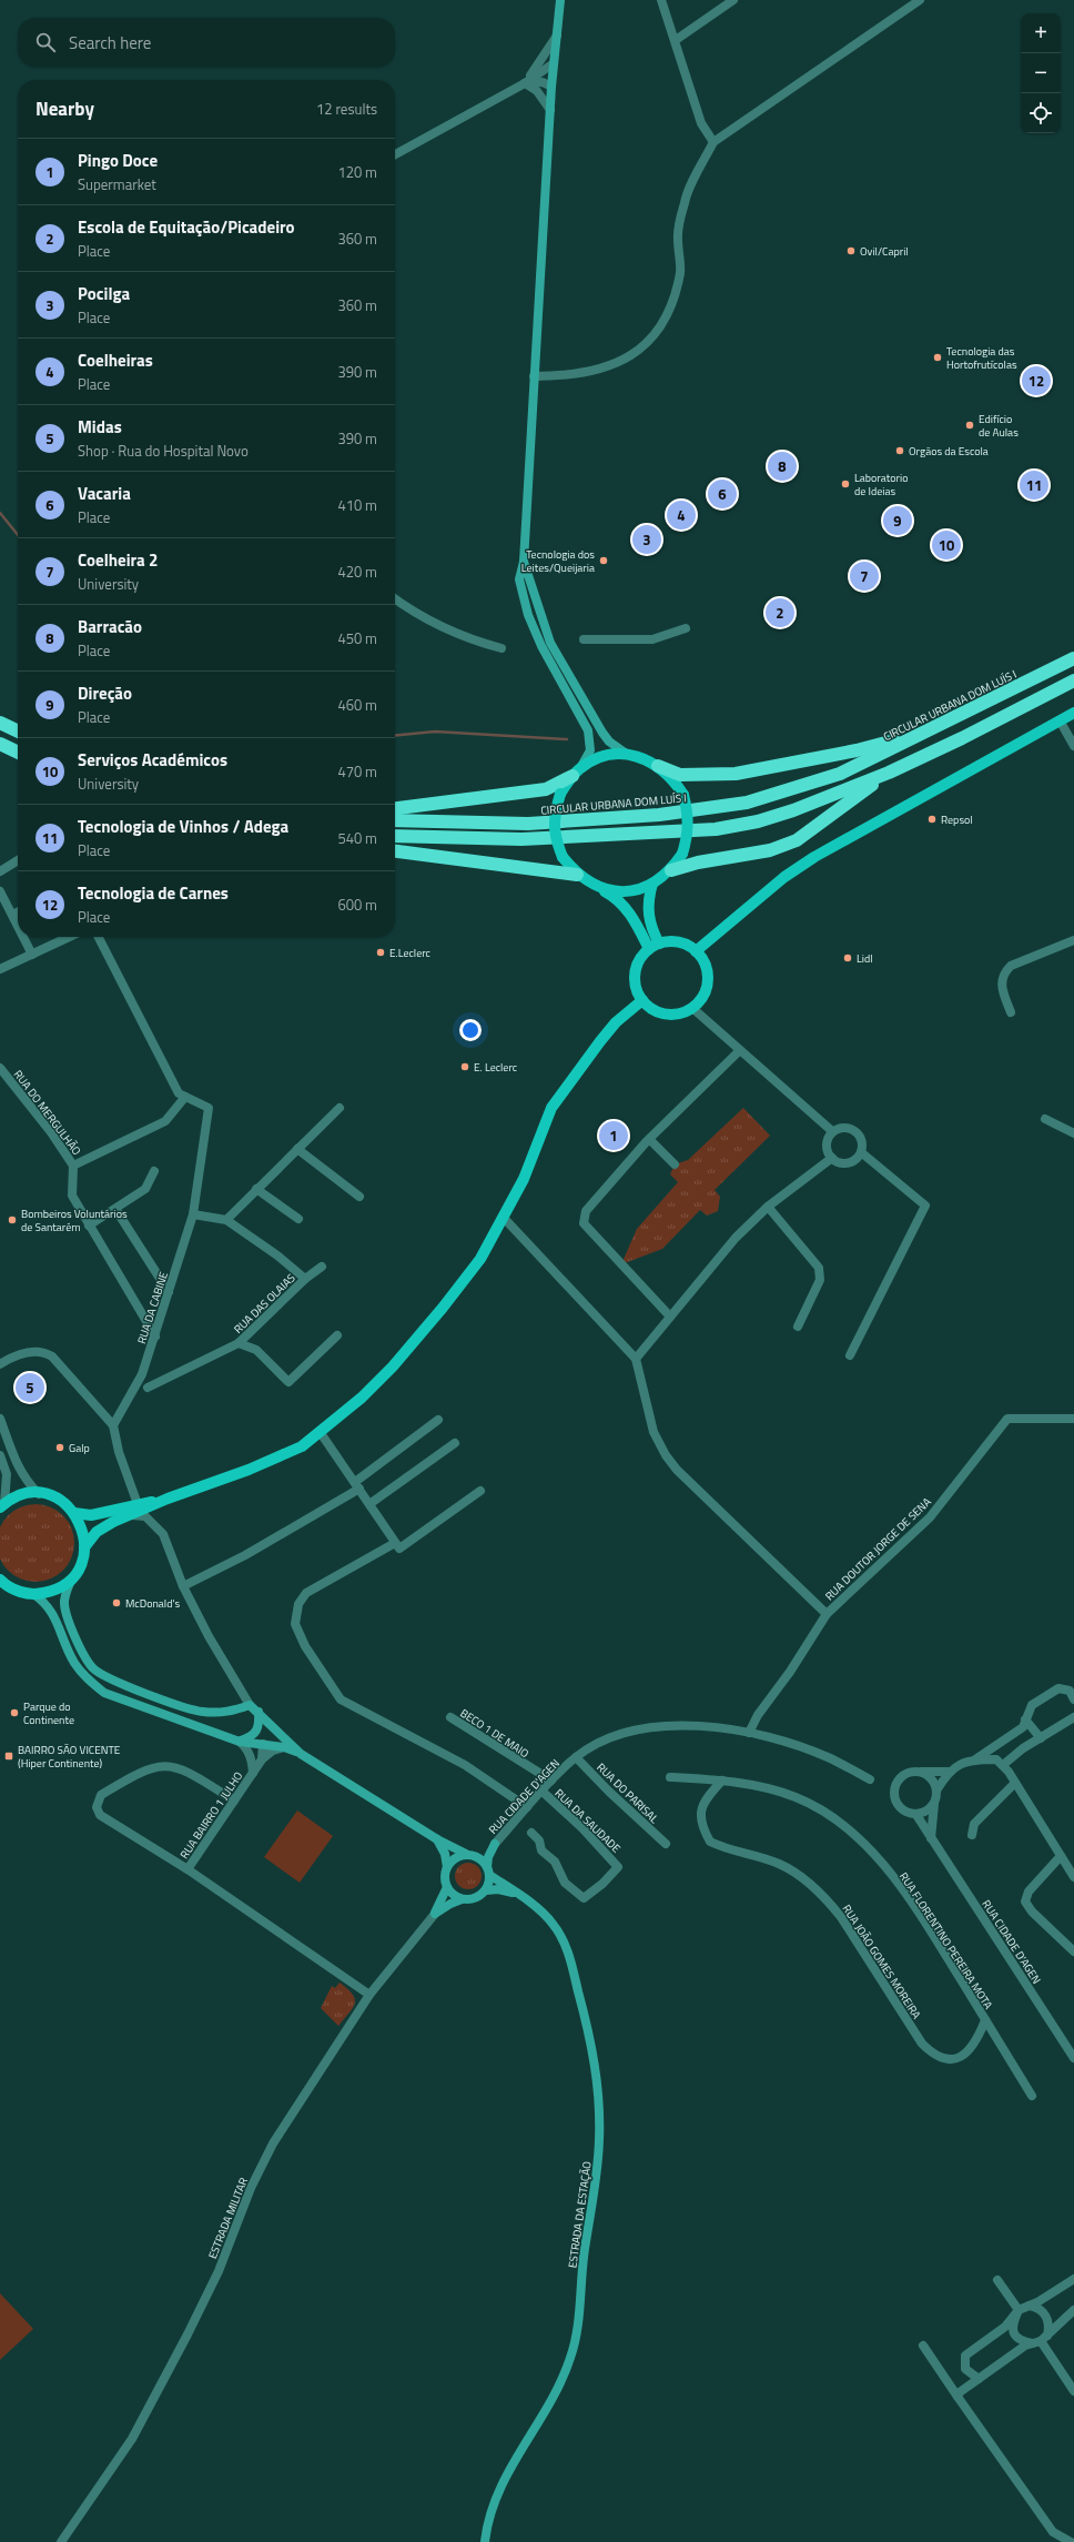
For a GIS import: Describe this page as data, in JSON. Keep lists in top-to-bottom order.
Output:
{
  "streets": {
    "highway": ["CIRCULAR URBANA DOM LUÍS I"],
    "street": [
      "RUA DO MERGULHÃO",
      "RUA DAS OLAIAS",
      "RUA DA CABINE",
      "RUA DOUTOR JORGE DE SENA",
      "BECO 1 DE MAIO",
      "RUA DO PARISAL",
      "RUA CIDADE D'AGEN",
      "RUA BAIRRO 1 JULHO",
      "RUA DA SAUDADE",
      "RUA FLORENTINO PEREIRA MOTA",
      "RUA JOÃO GOMES MOREIRA",
      "ESTRADA DA ESTAÇÃO",
      "ESTRADA MILITAR"
    ]
  },
  "crossings": [
    ["RUA DO MERGULHÃO", "RUA DA CABINE"],
    ["RUA DOUTOR JORGE DE SENA", "RUA CIDADE D'AGEN"],
    ["BECO 1 DE MAIO", "RUA CIDADE D'AGEN"],
    ["RUA DO PARISAL", "RUA CIDADE D'AGEN"],
    ["RUA CIDADE D'AGEN", "RUA DA SAUDADE"],
    ["RUA CIDADE D'AGEN", "ESTRADA DA ESTAÇÃO"],
    ["RUA CIDADE D'AGEN", "ESTRADA MILITAR"],
    ["RUA FLORENTINO PEREIRA MOTA", "RUA JOÃO GOMES MOREIRA"],
    ["ESTRADA DA ESTAÇÃO", "ESTRADA MILITAR"]
  ],
  "places": {
    "other": [
      "Ovil/Capril",
      "Tecnologia das Hortofrutícolas",
      "Edifício de Aulas",
      "Orgãos da Escola",
      "Laboratorio de Ideias",
      "Tecnologia dos Leites/Queijaria",
      "Repsol",
      "E.Leclerc",
      "Lidl",
      "E. Leclerc",
      "Bombeiros Voluntários de Santarém",
      "Galp",
      "McDonald's",
      "Parque do Continente"
    ],
    "transit": ["BAIRRO SÃO VICENTE (Hiper Continente)"]
  },
  "page": {
    "map_buttons": ["+", "−"],
    "search": "Search here",
    "heading": ["Nearby", "12 results"],
    "list": [
      {
        "mark": "1",
        "name": "Pingo Doce",
        "note": "Supermarket",
        "value": "120 m"
      },
      {
        "mark": "2",
        "name": "Escola de Equitação/Picadeiro",
        "note": "Place",
        "value": "360 m"
      },
      {
        "mark": "3",
        "name": "Pocilga",
        "note": "Place",
        "value": "360 m"
      },
      {
        "mark": "4",
        "name": "Coelheiras",
        "note": "Place",
        "value": "390 m"
      },
      {
        "mark": "5",
        "name": "Midas",
        "note": "Shop · Rua do Hospital Novo",
        "value": "390 m"
      },
      {
        "mark": "6",
        "name": "Vacaria",
        "note": "Place",
        "value": "410 m"
      },
      {
        "mark": "7",
        "name": "Coelheira 2",
        "note": "University",
        "value": "420 m"
      },
      {
        "mark": "8",
        "name": "Barracão",
        "note": "Place",
        "value": "450 m"
      },
      {
        "mark": "9",
        "name": "Direção",
        "note": "Place",
        "value": "460 m"
      },
      {
        "mark": "10",
        "name": "Serviços Académicos",
        "note": "University",
        "value": "470 m"
      },
      {
        "mark": "11",
        "name": "Tecnologia de Vinhos / Adega",
        "note": "Place",
        "value": "540 m"
      },
      {
        "mark": "12",
        "name": "Tecnologia de Carnes",
        "note": "Place",
        "value": "600 m"
      }
    ],
    "pins": [
      "12",
      "8",
      "11",
      "6",
      "4",
      "9",
      "3",
      "10",
      "7",
      "2",
      "1",
      "5"
    ]
  }
}
